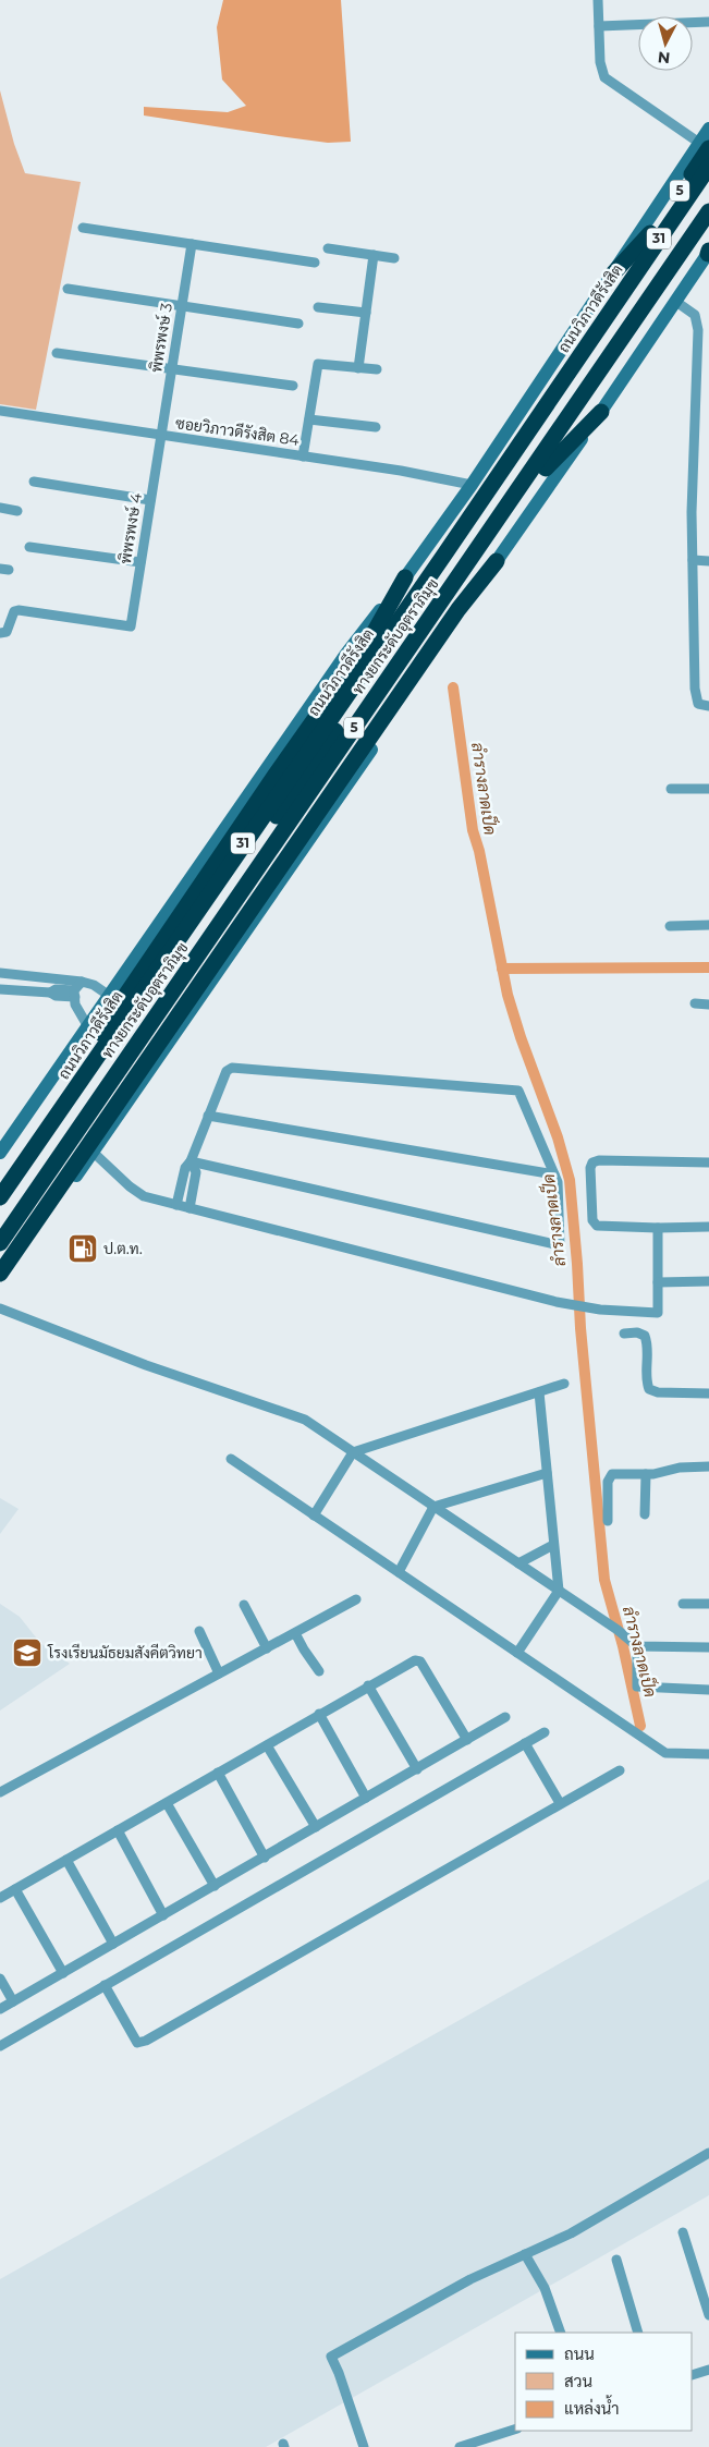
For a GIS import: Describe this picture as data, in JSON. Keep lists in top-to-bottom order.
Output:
{
  "streets": {
    "highway": [
      "5",
      "31",
      "ถนนวิภาวดีรังสิต",
      "ทางยกระดับอุตราภิมุข"
    ],
    "street": ["พิพรพงษ์ 3", "ซอยวิภาวดีรังสิต 84", "พิพรพงษ์ 4"]
  },
  "crossings": [
    ["5", "ถนนวิภาวดีรังสิต"],
    ["ถนนวิภาวดีรังสิต", "ซอยวิภาวดีรังสิต 84"],
    ["พิพรพงษ์ 3", "ซอยวิภาวดีรังสิต 84"],
    ["พิพรพงษ์ 3", "พิพรพงษ์ 4"],
    ["ซอยวิภาวดีรังสิต 84", "พิพรพงษ์ 4"]
  ],
  "water": ["ลำรางลาดเป็ด"],
  "places": {
    "fuel station": ["ป.ต.ท."],
    "school or university": ["โรงเรียนมัธยมสังคีตวิทยา"]
  },
  "legend": ["ถนน", "สวน", "แหล่งน้ำ"],
  "north": "bottom"
}
